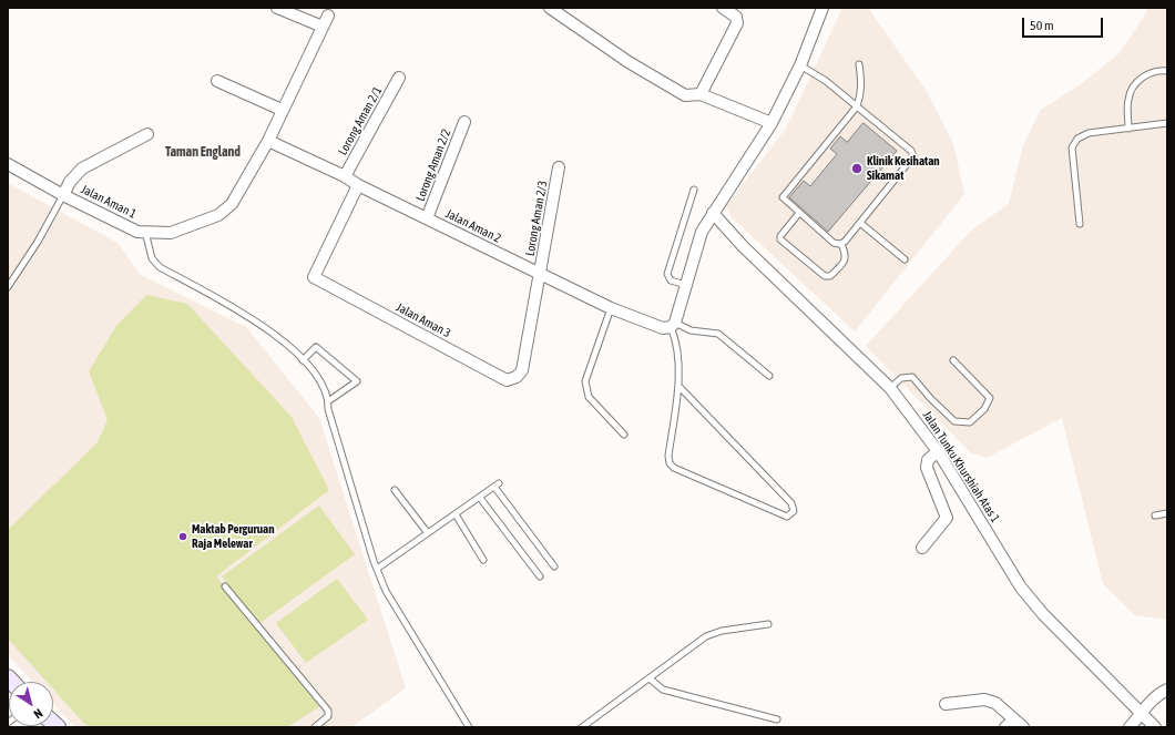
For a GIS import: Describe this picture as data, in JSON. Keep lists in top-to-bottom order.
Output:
{
  "streets": {
    "street": [
      "Lorong Aman 2/1",
      "Lorong Aman 2/2",
      "Jalan Aman 1",
      "Lorong Aman 2/3",
      "Jalan Aman 2",
      "Jalan Aman 3",
      "Jalan Tunku Khurshiah Atas 1"
    ]
  },
  "crossings": [
    ["Lorong Aman 2/1", "Jalan Aman 2"],
    ["Lorong Aman 2/2", "Jalan Aman 2"],
    ["Jalan Aman 1", "Jalan Aman 2"],
    ["Lorong Aman 2/3", "Jalan Aman 2"],
    ["Lorong Aman 2/3", "Jalan Aman 3"],
    ["Jalan Aman 2", "Jalan Aman 3"]
  ],
  "districts": ["Taman England"],
  "places": ["Klinik Kesihatan Sikamat", "Maktab Perguruan Raja Melewar"],
  "scale_bar": "50 m",
  "north": "bottom right"
}
